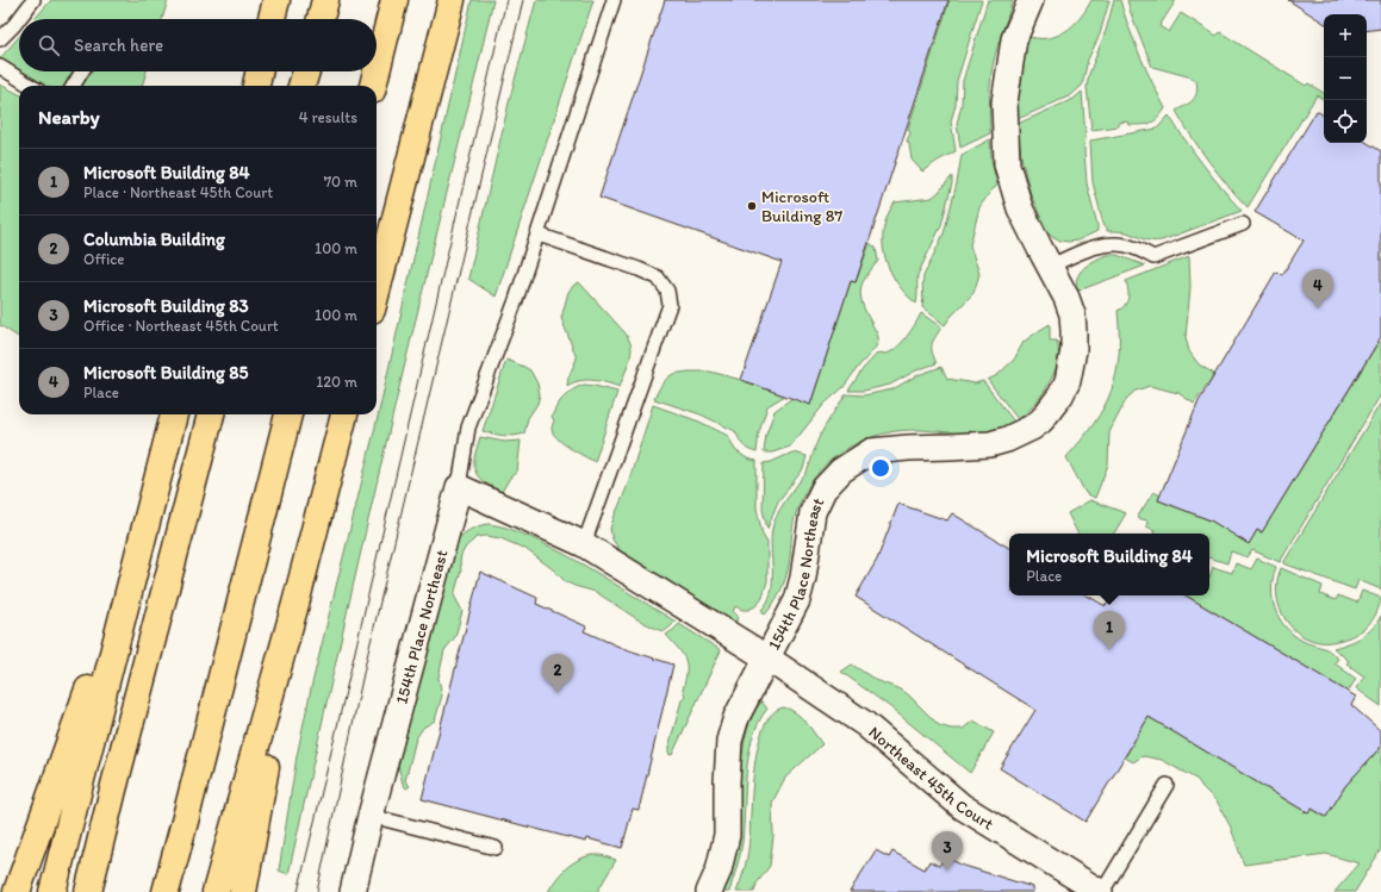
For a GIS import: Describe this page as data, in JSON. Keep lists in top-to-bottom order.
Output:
{
  "streets": {
    "street": ["154th Place Northeast", "Northeast 45th Court"]
  },
  "crossings": [
    ["154th Place Northeast", "Northeast 45th Court"]
  ],
  "places": ["Microsoft Building 87"],
  "page": {
    "map_buttons": ["+", "−"],
    "search": "Search here",
    "heading": ["Nearby", "4 results"],
    "list": [
      {
        "mark": "1",
        "name": "Microsoft Building 84",
        "note": "Place · Northeast 45th Court",
        "value": "70 m"
      },
      {
        "mark": "2",
        "name": "Columbia Building",
        "note": "Office",
        "value": "100 m"
      },
      {
        "mark": "3",
        "name": "Microsoft Building 83",
        "note": "Office · Northeast 45th Court",
        "value": "100 m"
      },
      {
        "mark": "4",
        "name": "Microsoft Building 85",
        "note": "Place",
        "value": "120 m"
      }
    ],
    "pins": [
      "4",
      "1",
      "2",
      "3"
    ],
    "popup": ["Microsoft Building 84", "Place"]
  }
}
